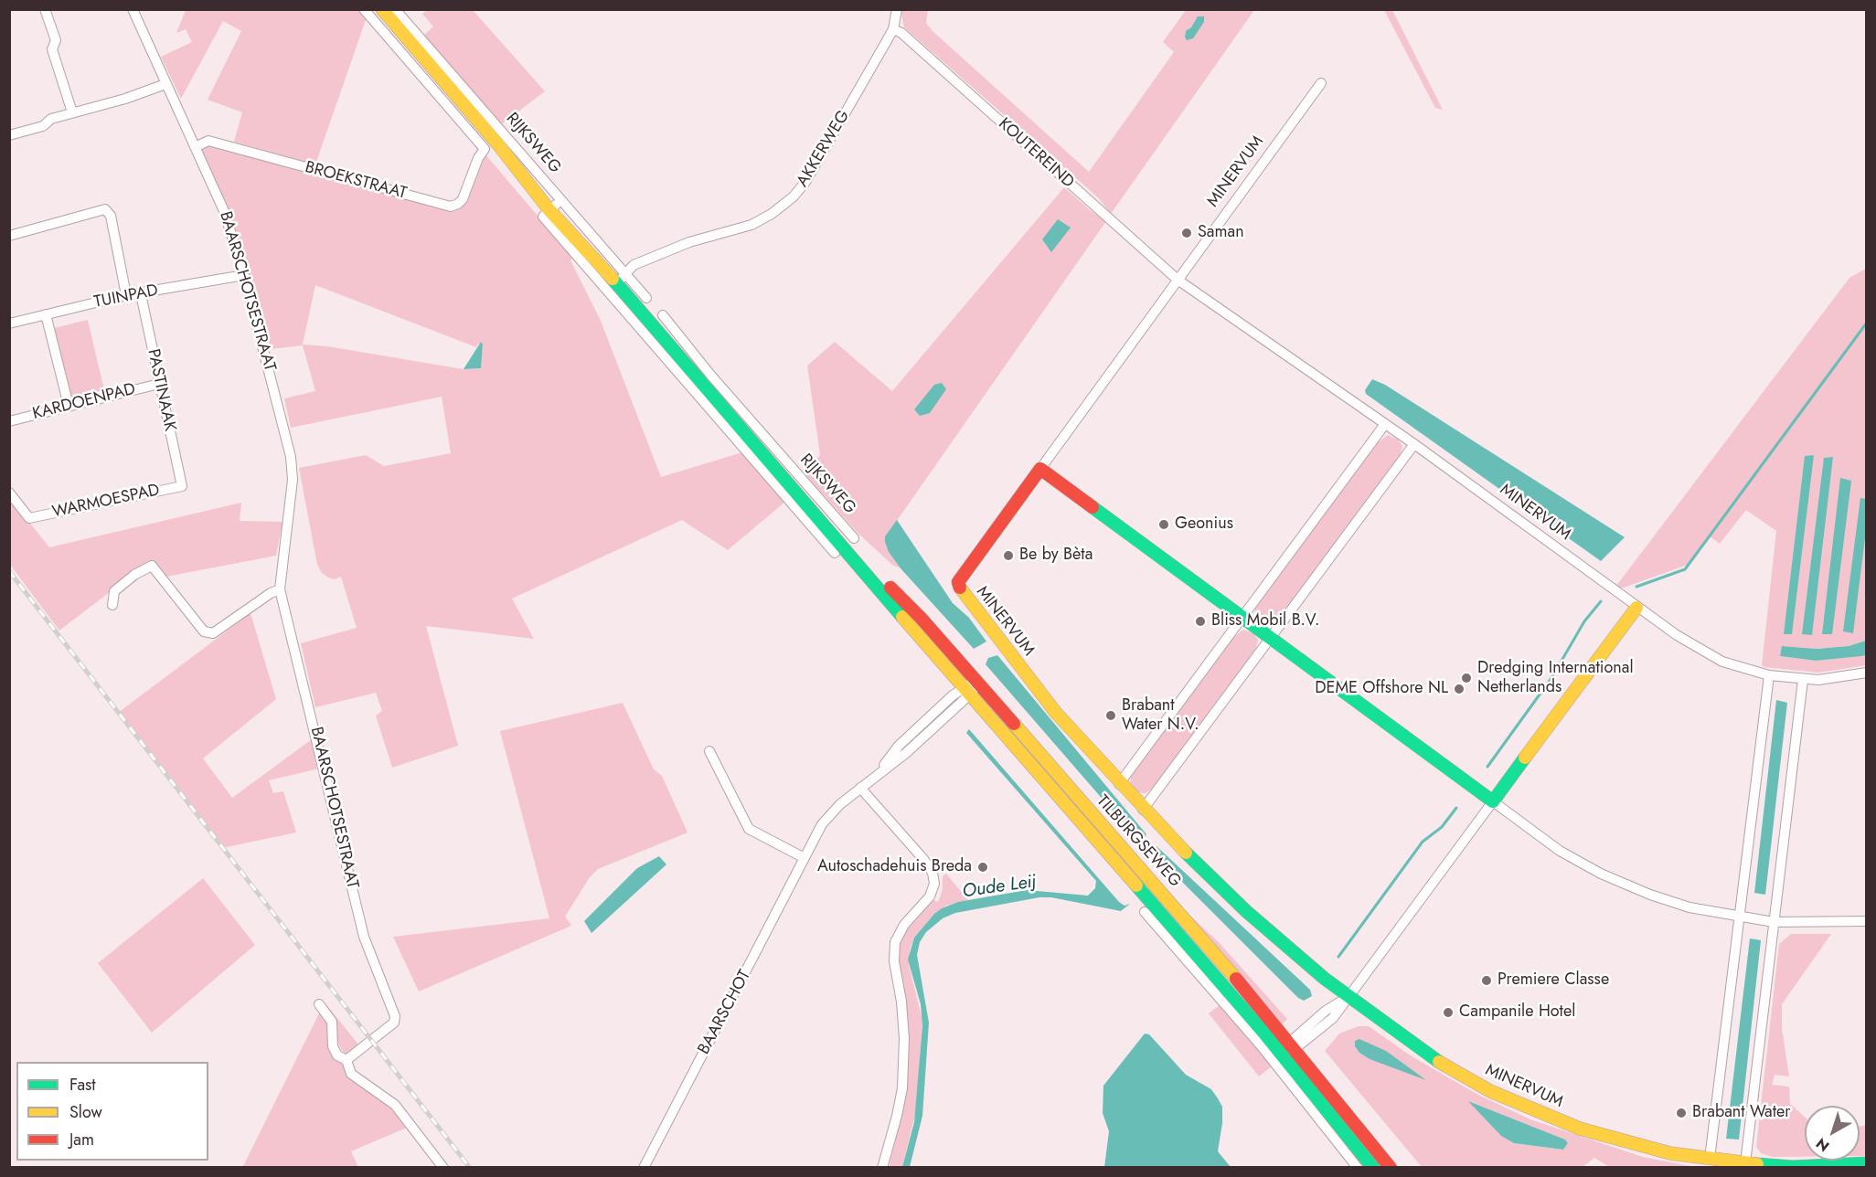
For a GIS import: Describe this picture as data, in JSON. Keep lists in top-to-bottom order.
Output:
{
  "streets": {
    "main road": ["RIJKSWEG", "MINERVUM", "TILBURGSEWEG"],
    "street": [
      "AKKERWEG",
      "KOUTEREIND",
      "BROEKSTRAAT",
      "BAARSCHOTSESTRAAT",
      "TUINPAD",
      "PASTINAAK",
      "KARDOENPAD",
      "WARMOESPAD",
      "BAARSCHOT"
    ]
  },
  "crossings": [
    ["RIJKSWEG", "AKKERWEG"],
    ["RIJKSWEG", "TILBURGSEWEG"],
    ["AKKERWEG", "KOUTEREIND"],
    ["KOUTEREIND", "MINERVUM"],
    ["BROEKSTRAAT", "BAARSCHOTSESTRAAT"],
    ["BAARSCHOTSESTRAAT", "TUINPAD"],
    ["TUINPAD", "PASTINAAK"],
    ["PASTINAAK", "KARDOENPAD"],
    ["PASTINAAK", "WARMOESPAD"],
    ["TILBURGSEWEG", "BAARSCHOT"]
  ],
  "water": ["Oude Leij"],
  "places": [
    "Saman",
    "Geonius",
    "Be by Bèta",
    "Bliss Mobil B.V.",
    "Dredging International Netherlands",
    "DEME Offshore NL",
    "Brabant Water N.V.",
    "Autoschadehuis Breda",
    "Premiere Classe",
    "Campanile Hotel",
    "Brabant Water"
  ],
  "legend": ["Fast", "Slow", "Jam"],
  "north": "bottom left"
}
